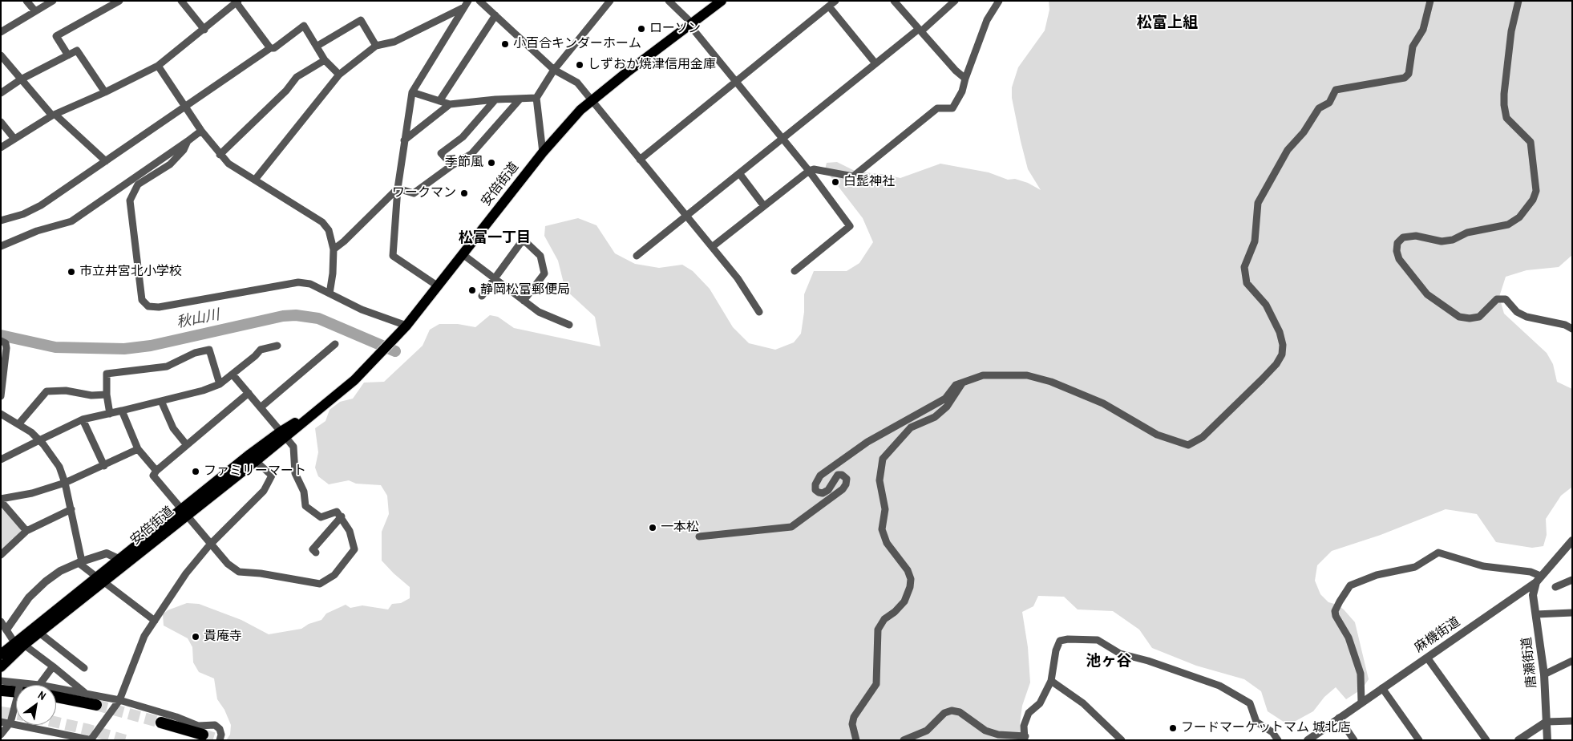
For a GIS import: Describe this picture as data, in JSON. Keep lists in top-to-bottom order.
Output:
{
  "streets": {
    "main road": ["安倍街道"],
    "street": ["麻機街道", "唐瀬街道"]
  },
  "crossings": [
    ["麻機街道", "唐瀬街道"]
  ],
  "districts": ["松富上組", "松富一丁目", "池ヶ谷"],
  "water": ["秋山川"],
  "places": [
    "ローソン",
    "小百合キンダーホーム",
    "しずおか焼津信用金庫",
    "季節風",
    "白髭神社",
    "ワークマン",
    "市立井宮北小学校",
    "静岡松富郵便局",
    "ファミリーマート",
    "一本松",
    "貴庵寺",
    "フードマーケットマム 城北店"
  ],
  "north": "top right"
}
